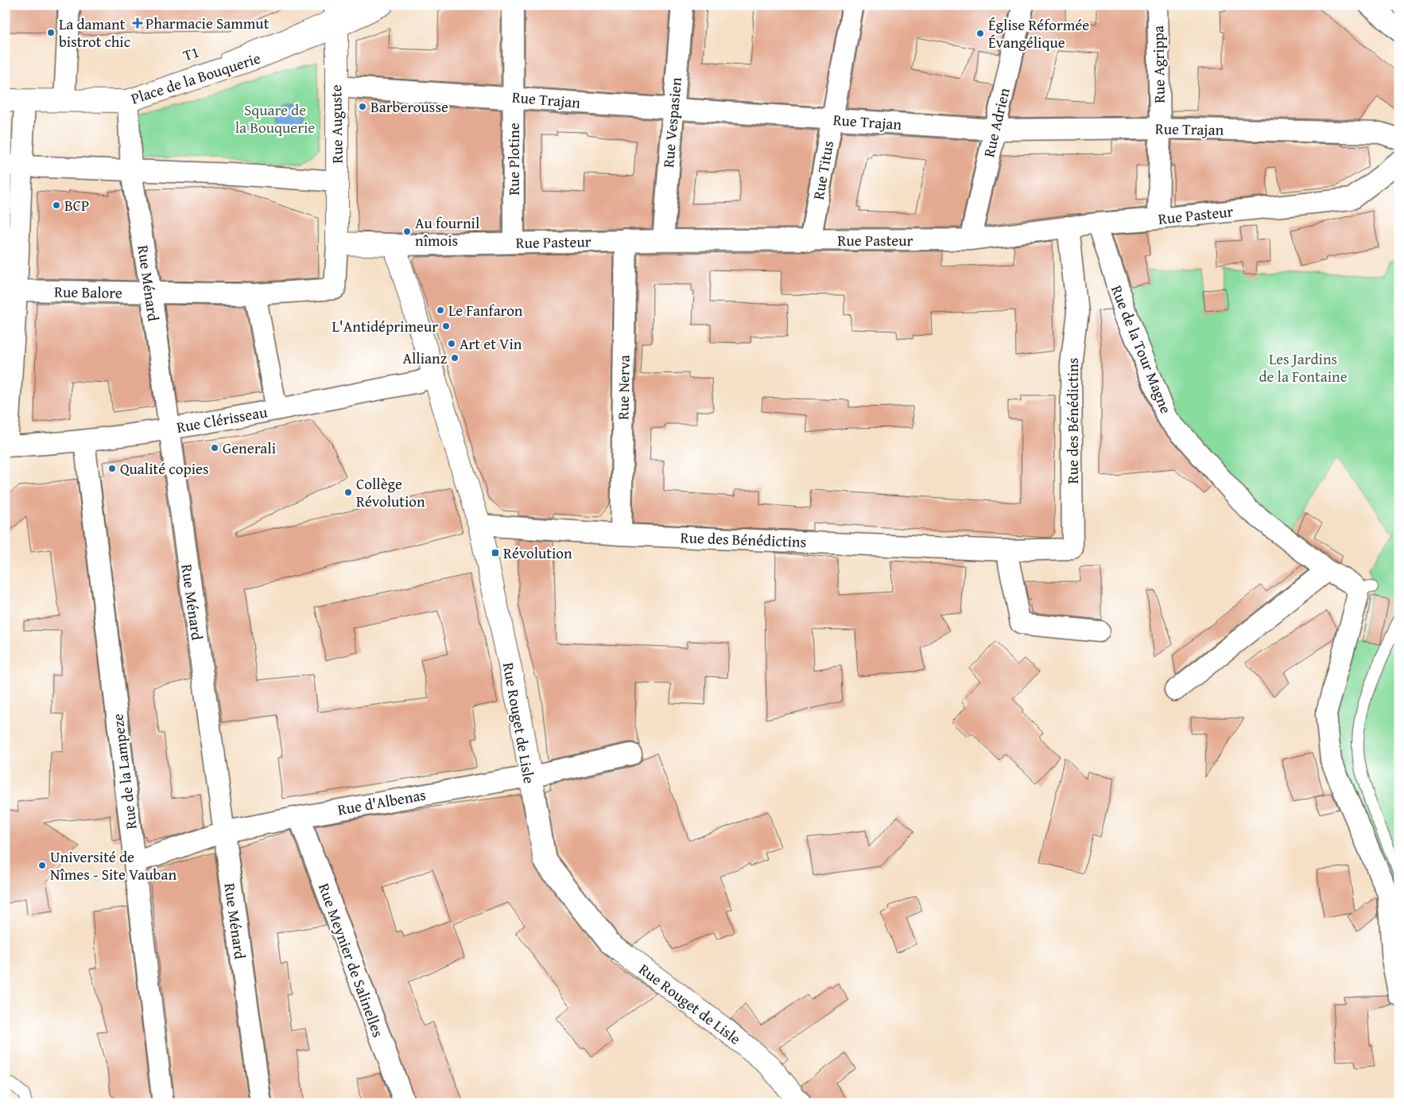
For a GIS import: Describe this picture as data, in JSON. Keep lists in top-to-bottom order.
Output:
{
  "streets": {
    "street": [
      "Rue Agrippa",
      "Place de la Bouquerie",
      "Rue Trajan",
      "Rue Vespasien",
      "Rue Adrien",
      "Rue Auguste",
      "Rue Plotine",
      "Rue Titus",
      "Rue Pasteur",
      "Rue Ménard",
      "Rue Balore",
      "Rue de la Tour Magne",
      "Rue Nerva",
      "Rue Clérisseau",
      "Rue des Bénédictins",
      "Rue Rouget de Lisle",
      "Rue de la Lampeze",
      "Rue d'Albenas",
      "Rue Meynier de Salinelles"
    ],
    "lane": ["T1"]
  },
  "crossings": [
    ["T1", "Place de la Bouquerie"],
    ["T1", "Rue Auguste"],
    ["Rue Agrippa", "Rue Trajan"],
    ["Rue Agrippa", "Rue Pasteur"],
    ["Place de la Bouquerie", "Rue Auguste"],
    ["Place de la Bouquerie", "Rue Ménard"],
    ["Rue Trajan", "Rue Vespasien"],
    ["Rue Trajan", "Rue Adrien"],
    ["Rue Trajan", "Rue Auguste"],
    ["Rue Trajan", "Rue Plotine"],
    ["Rue Trajan", "Rue Titus"],
    ["Rue Vespasien", "Rue Pasteur"],
    ["Rue Adrien", "Rue Pasteur"],
    ["Rue Auguste", "Rue Pasteur"],
    ["Rue Auguste", "Rue Balore"],
    ["Rue Plotine", "Rue Pasteur"],
    ["Rue Titus", "Rue Pasteur"],
    ["Rue Pasteur", "Rue Balore"],
    ["Rue Pasteur", "Rue de la Tour Magne"],
    ["Rue Pasteur", "Rue Nerva"],
    ["Rue Pasteur", "Rue des Bénédictins"],
    ["Rue Pasteur", "Rue Rouget de Lisle"],
    ["Rue Ménard", "Rue Balore"],
    ["Rue Ménard", "Rue Clérisseau"],
    ["Rue Ménard", "Rue d'Albenas"],
    ["Rue Nerva", "Rue des Bénédictins"],
    ["Rue Clérisseau", "Rue Rouget de Lisle"],
    ["Rue Clérisseau", "Rue de la Lampeze"],
    ["Rue des Bénédictins", "Rue Rouget de Lisle"],
    ["Rue Rouget de Lisle", "Rue d'Albenas"],
    ["Rue de la Lampeze", "Rue d'Albenas"],
    ["Rue d'Albenas", "Rue Meynier de Salinelles"]
  ],
  "parks": ["Square de la Bouquerie", "Les Jardins de la Fontaine"],
  "places": {
    "health": ["Pharmacie Sammut"],
    "other": [
      "La damant bistrot chic",
      "Église Réformée Évangélique",
      "Barberousse",
      "BCP",
      "Au fournil nîmois",
      "Le Fanfaron",
      "L'Antidéprimeur",
      "Art et Vin",
      "Allianz",
      "Generali",
      "Qualité copies",
      "Collège Révolution",
      "Université de Nîmes - Site Vauban"
    ],
    "transit": ["Révolution"]
  }
}
